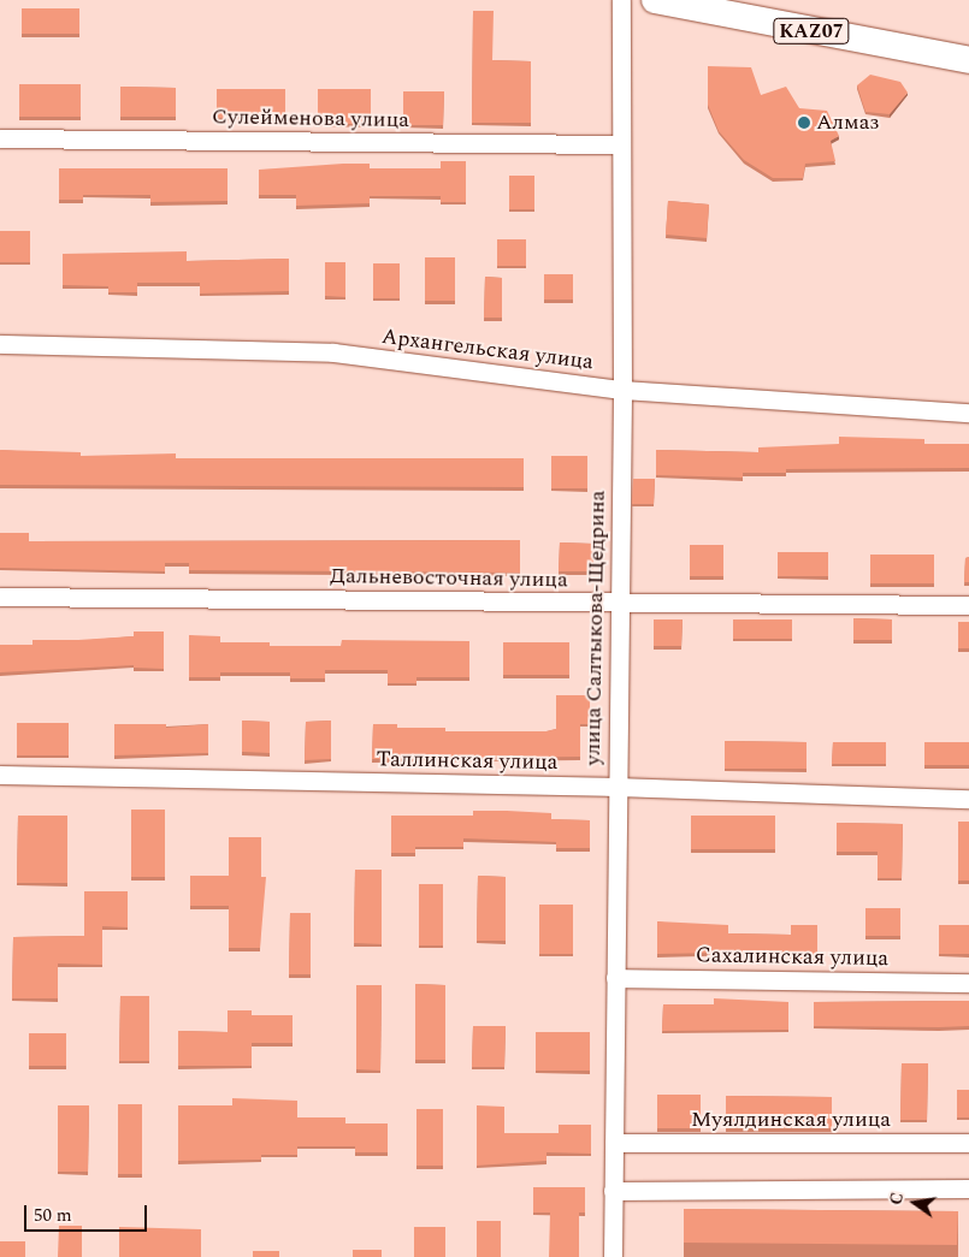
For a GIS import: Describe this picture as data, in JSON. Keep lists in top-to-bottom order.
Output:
{
  "streets": {
    "highway": ["KAZ07"],
    "street": [
      "Сулейменова улица",
      "Архангельская улица",
      "Дальневосточная улица",
      "улица Салтыкова-Щедрина",
      "Таллинская улица",
      "Сахалинская улица",
      "Муялдинская улица"
    ]
  },
  "crossings": [
    ["Сулейменова улица", "улица Салтыкова-Щедрина"],
    ["Архангельская улица", "улица Салтыкова-Щедрина"],
    ["Дальневосточная улица", "улица Салтыкова-Щедрина"],
    ["улица Салтыкова-Щедрина", "Таллинская улица"],
    ["улица Салтыкова-Щедрина", "Сахалинская улица"],
    ["улица Салтыкова-Щедрина", "Муялдинская улица"]
  ],
  "places": ["Алмаз"],
  "scale_bar": "50 m",
  "north": "left"
}
